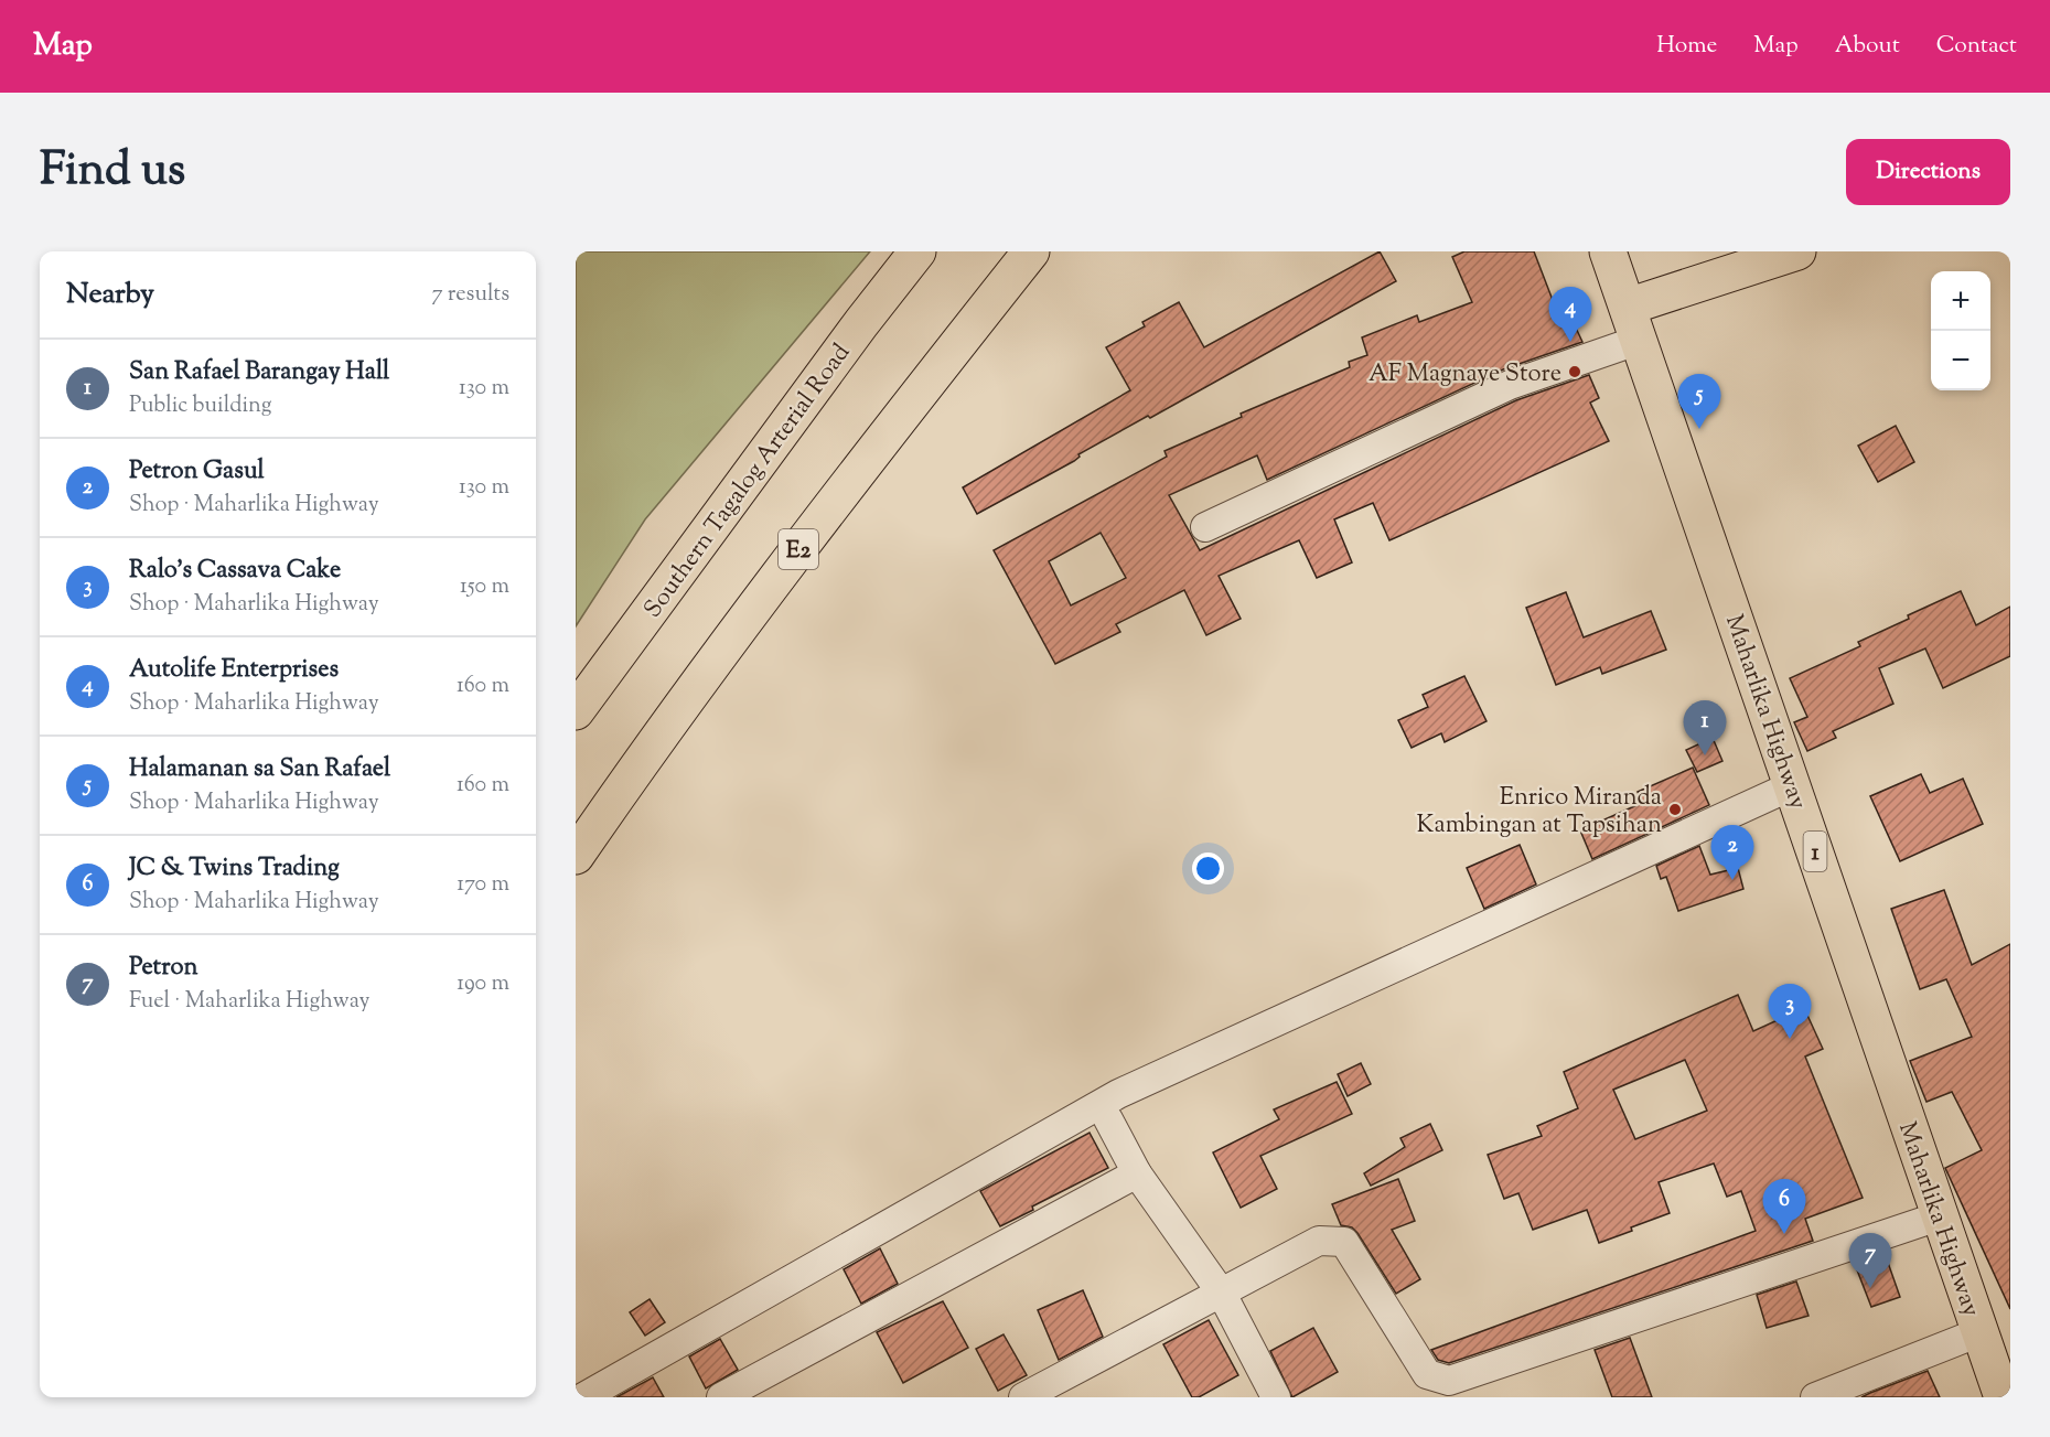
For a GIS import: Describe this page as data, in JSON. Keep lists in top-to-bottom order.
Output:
{
  "streets": {
    "highway": [
      "Southern Tagalog Arterial Road",
      "E2",
      "Maharlika Highway",
      "1"
    ]
  },
  "places": ["AF Magnaye Store", "Enrico Miranda Kambingan at Tapsihan"],
  "page": {
    "header": "Map",
    "nav": [
      "Home",
      "Map",
      "About",
      "Contact"
    ],
    "title": "Find us",
    "buttons": "Directions",
    "heading": ["Nearby", "7 results"],
    "map_buttons": ["+", "−"],
    "pins": [
      "4",
      "5",
      "1",
      "2",
      "3",
      "6",
      "7"
    ],
    "list": [
      {
        "mark": "1",
        "name": "San Rafael Barangay Hall",
        "note": "Public building",
        "value": "130 m"
      },
      {
        "mark": "2",
        "name": "Petron Gasul",
        "note": "Shop · Maharlika Highway",
        "value": "130 m"
      },
      {
        "mark": "3",
        "name": "Ralo's Cassava Cake",
        "note": "Shop · Maharlika Highway",
        "value": "150 m"
      },
      {
        "mark": "4",
        "name": "Autolife Enterprises",
        "note": "Shop · Maharlika Highway",
        "value": "160 m"
      },
      {
        "mark": "5",
        "name": "Halamanan sa San Rafael",
        "note": "Shop · Maharlika Highway",
        "value": "160 m"
      },
      {
        "mark": "6",
        "name": "JC & Twins Trading",
        "note": "Shop · Maharlika Highway",
        "value": "170 m"
      },
      {
        "mark": "7",
        "name": "Petron",
        "note": "Fuel · Maharlika Highway",
        "value": "190 m"
      }
    ]
  }
}
